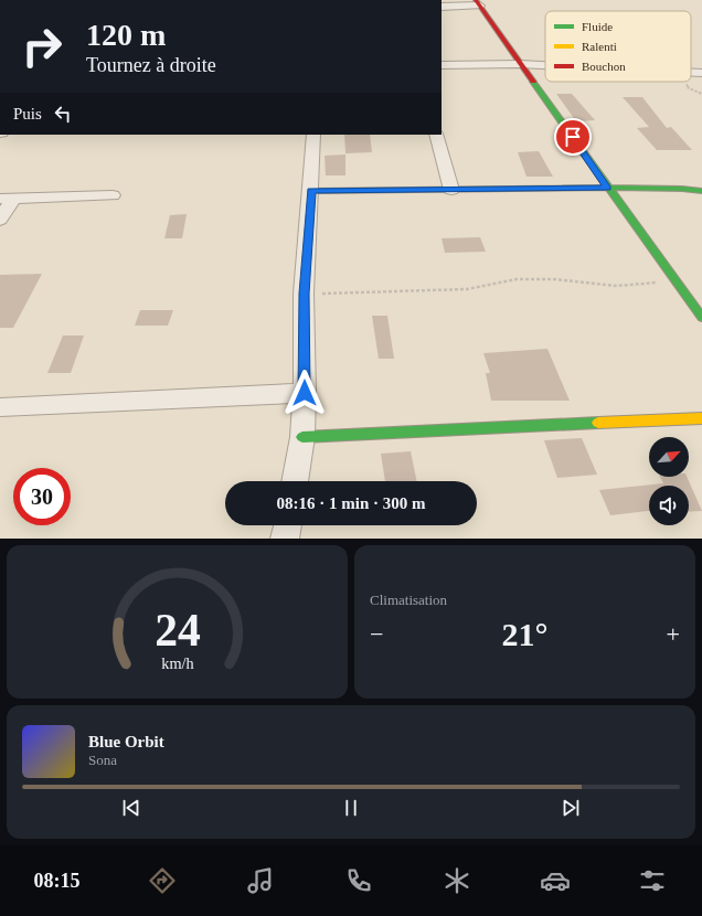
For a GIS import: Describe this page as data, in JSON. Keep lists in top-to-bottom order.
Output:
{
  "legend": ["Fluide", "Ralenti", "Bouchon"],
  "north": "top right",
  "page": {
    "turn": ["120 m", "Tournez à droite"],
    "then": "Puis",
    "limit": "30",
    "trip": "08:16 · 1 min · 300 m",
    "tile": "Climatisation",
    "heat": ["−", "21°", "+"],
    "song": ["Blue Orbit", "Sona"],
    "tabs": "08:15",
    "gauge": ["24", "km/h"]
  }
}
